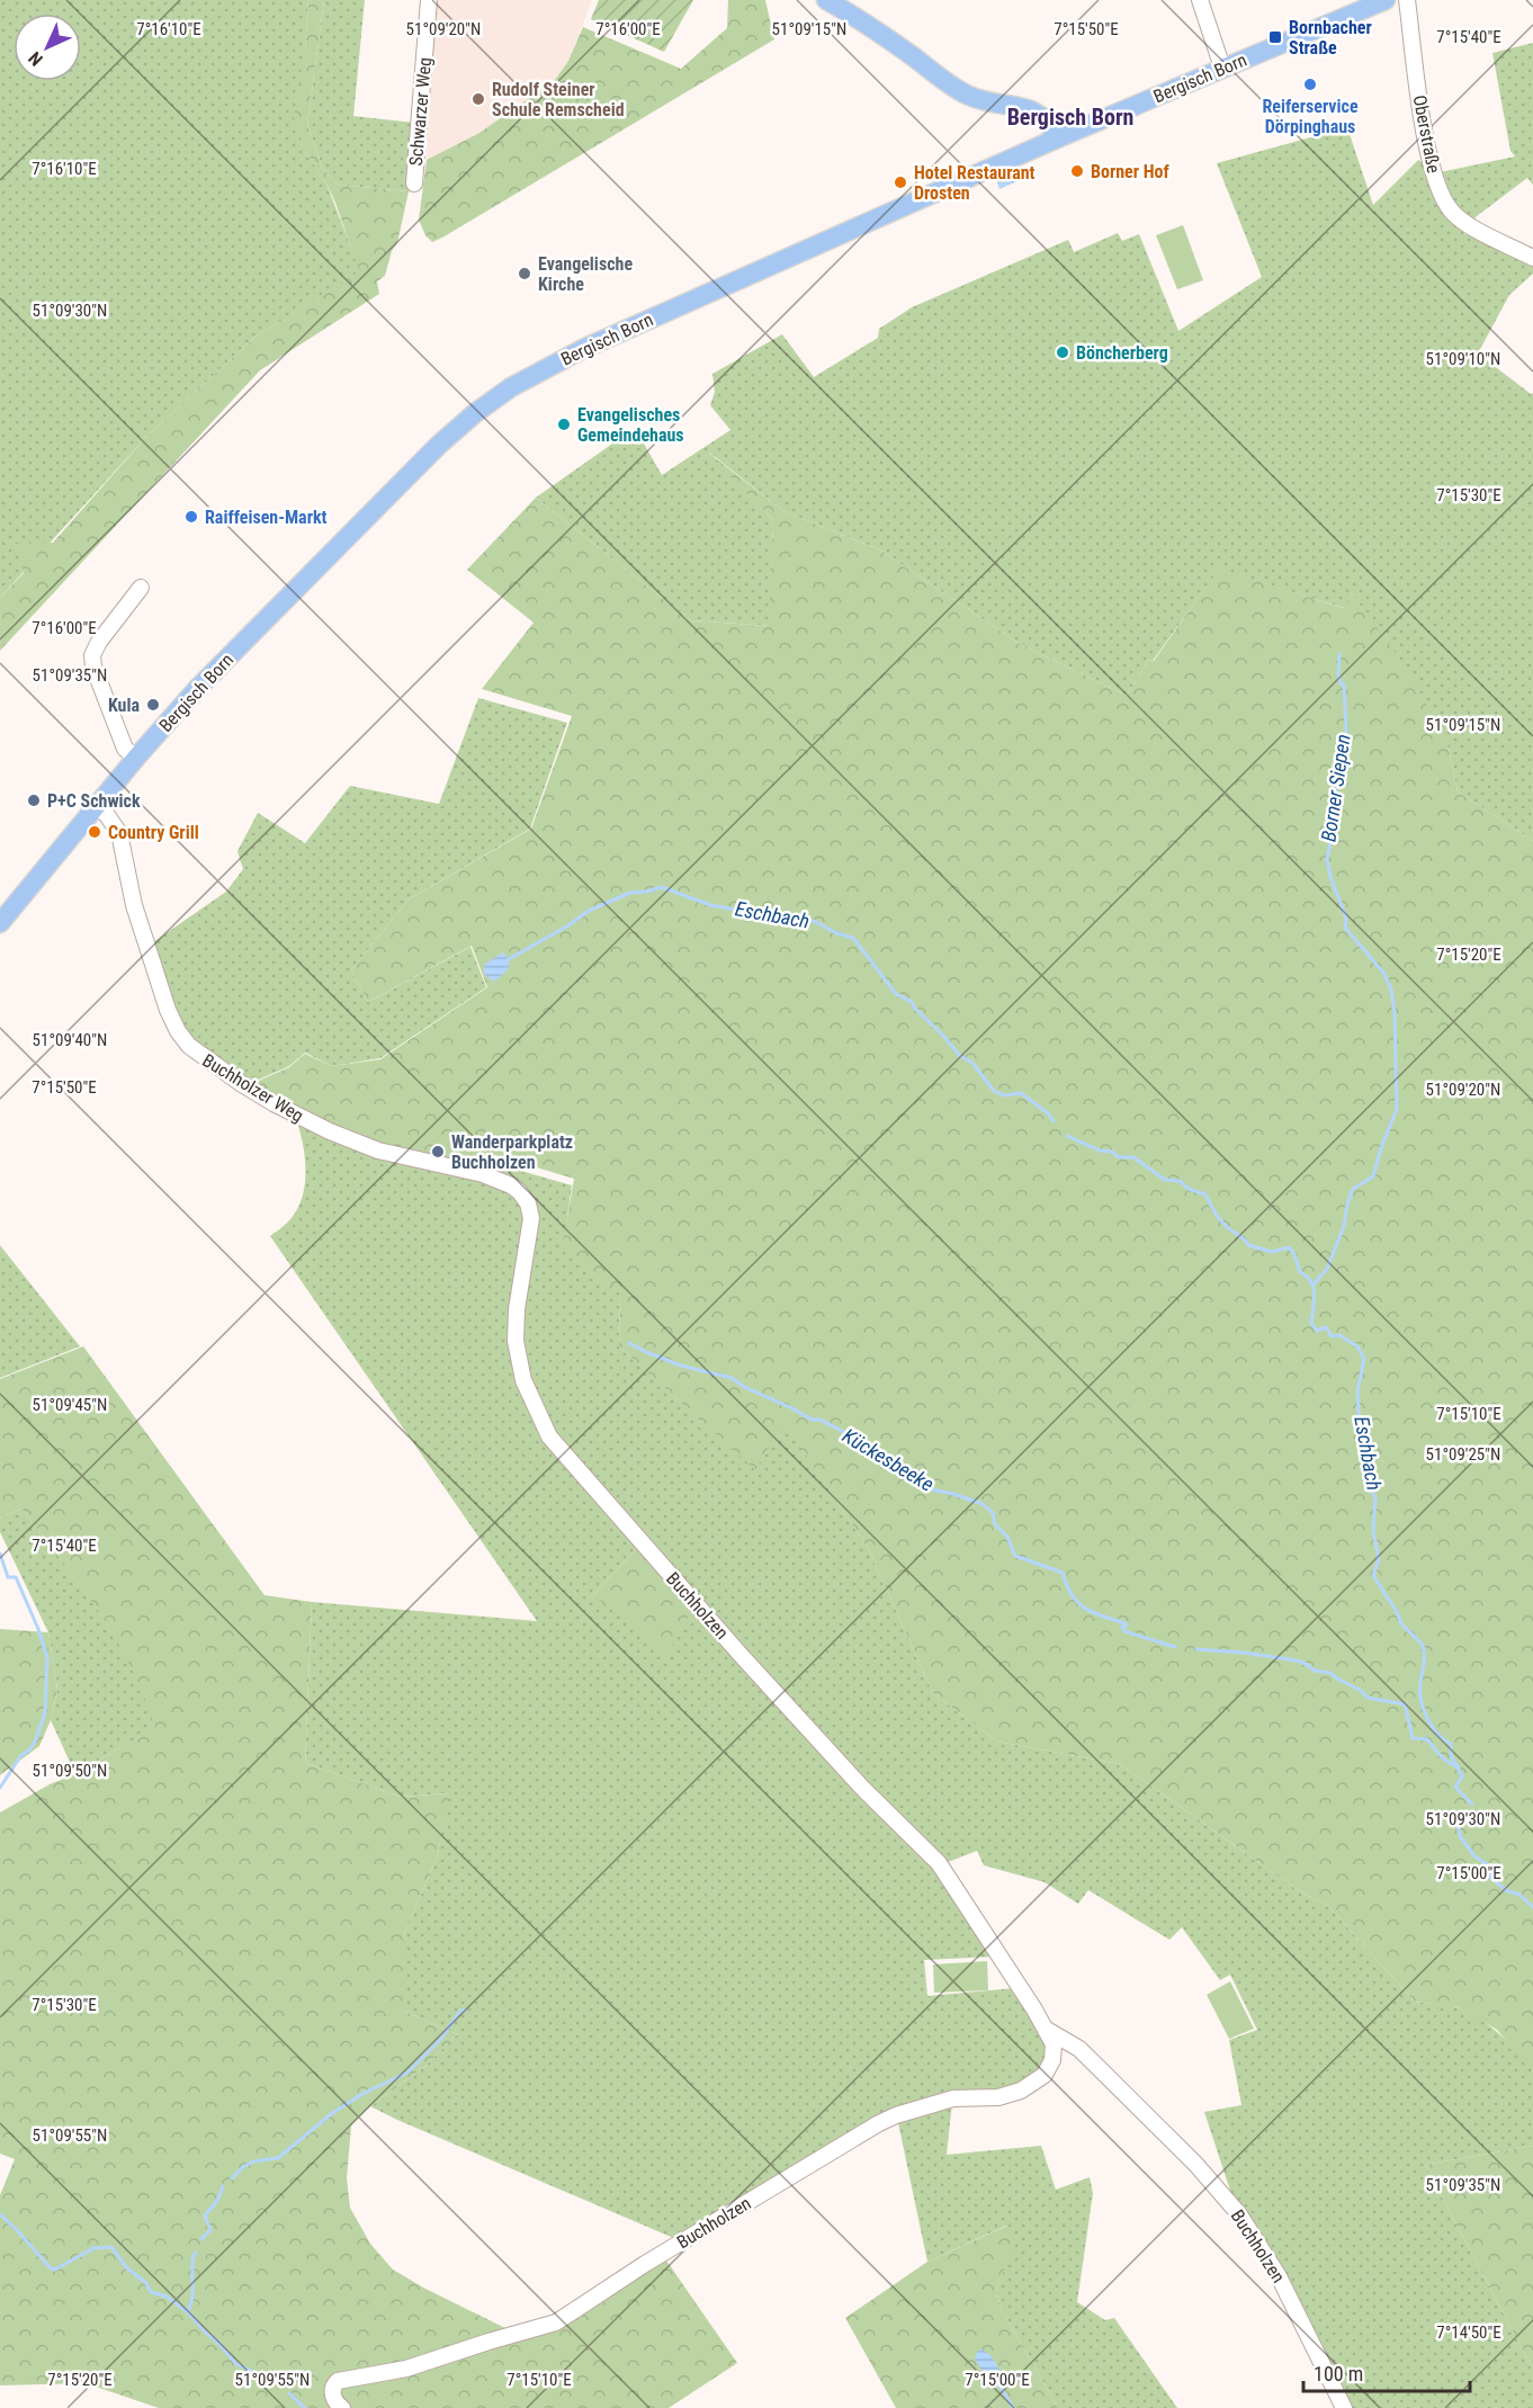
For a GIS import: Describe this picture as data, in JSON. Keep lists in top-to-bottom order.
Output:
{
  "streets": {
    "main road": ["Bergisch Born"],
    "street": [
      "Schwarzer Weg",
      "Oberstraße",
      "Buchholzer Weg",
      "Buchholzen"
    ]
  },
  "crossings": [
    ["Bergisch Born", "Buchholzer Weg"],
    ["Buchholzer Weg", "Buchholzen"]
  ],
  "districts": ["Bergisch Born"],
  "water": ["Borner Siepen", "Eschbach", "Kückesbeeke"],
  "places": {
    "transit": ["Bornbacher Straße"],
    "other": [
      "Reiferservice Dörpinghaus",
      "Rudolf Steiner Schule Remscheid",
      "Borner Hof",
      "Hotel Restaurant Drosten",
      "Evangelische Kirche",
      "Böncherberg",
      "Evangelisches Gemeindehaus",
      "Raiffeisen-Markt",
      "Kula",
      "P+C Schwick",
      "Country Grill",
      "Wanderparkplatz Buchholzen"
    ]
  },
  "scale_bar": "100 m",
  "north": "bottom left",
  "coordinates": [
    "7°16'10\"E",
    "51°09'20\"N",
    "7°16'00\"E",
    "51°09'15\"N",
    "7°15'50\"E",
    "7°15'40\"E",
    "51°09'30\"N",
    "51°09'10\"N",
    "7°15'30\"E",
    "51°09'35\"N",
    "7°15'20\"E",
    "51°09'40\"N",
    "51°09'45\"N",
    "7°15'10\"E",
    "51°09'25\"N",
    "51°09'50\"N",
    "7°15'00\"E",
    "51°09'55\"N",
    "7°14'50\"E"
  ]
}
